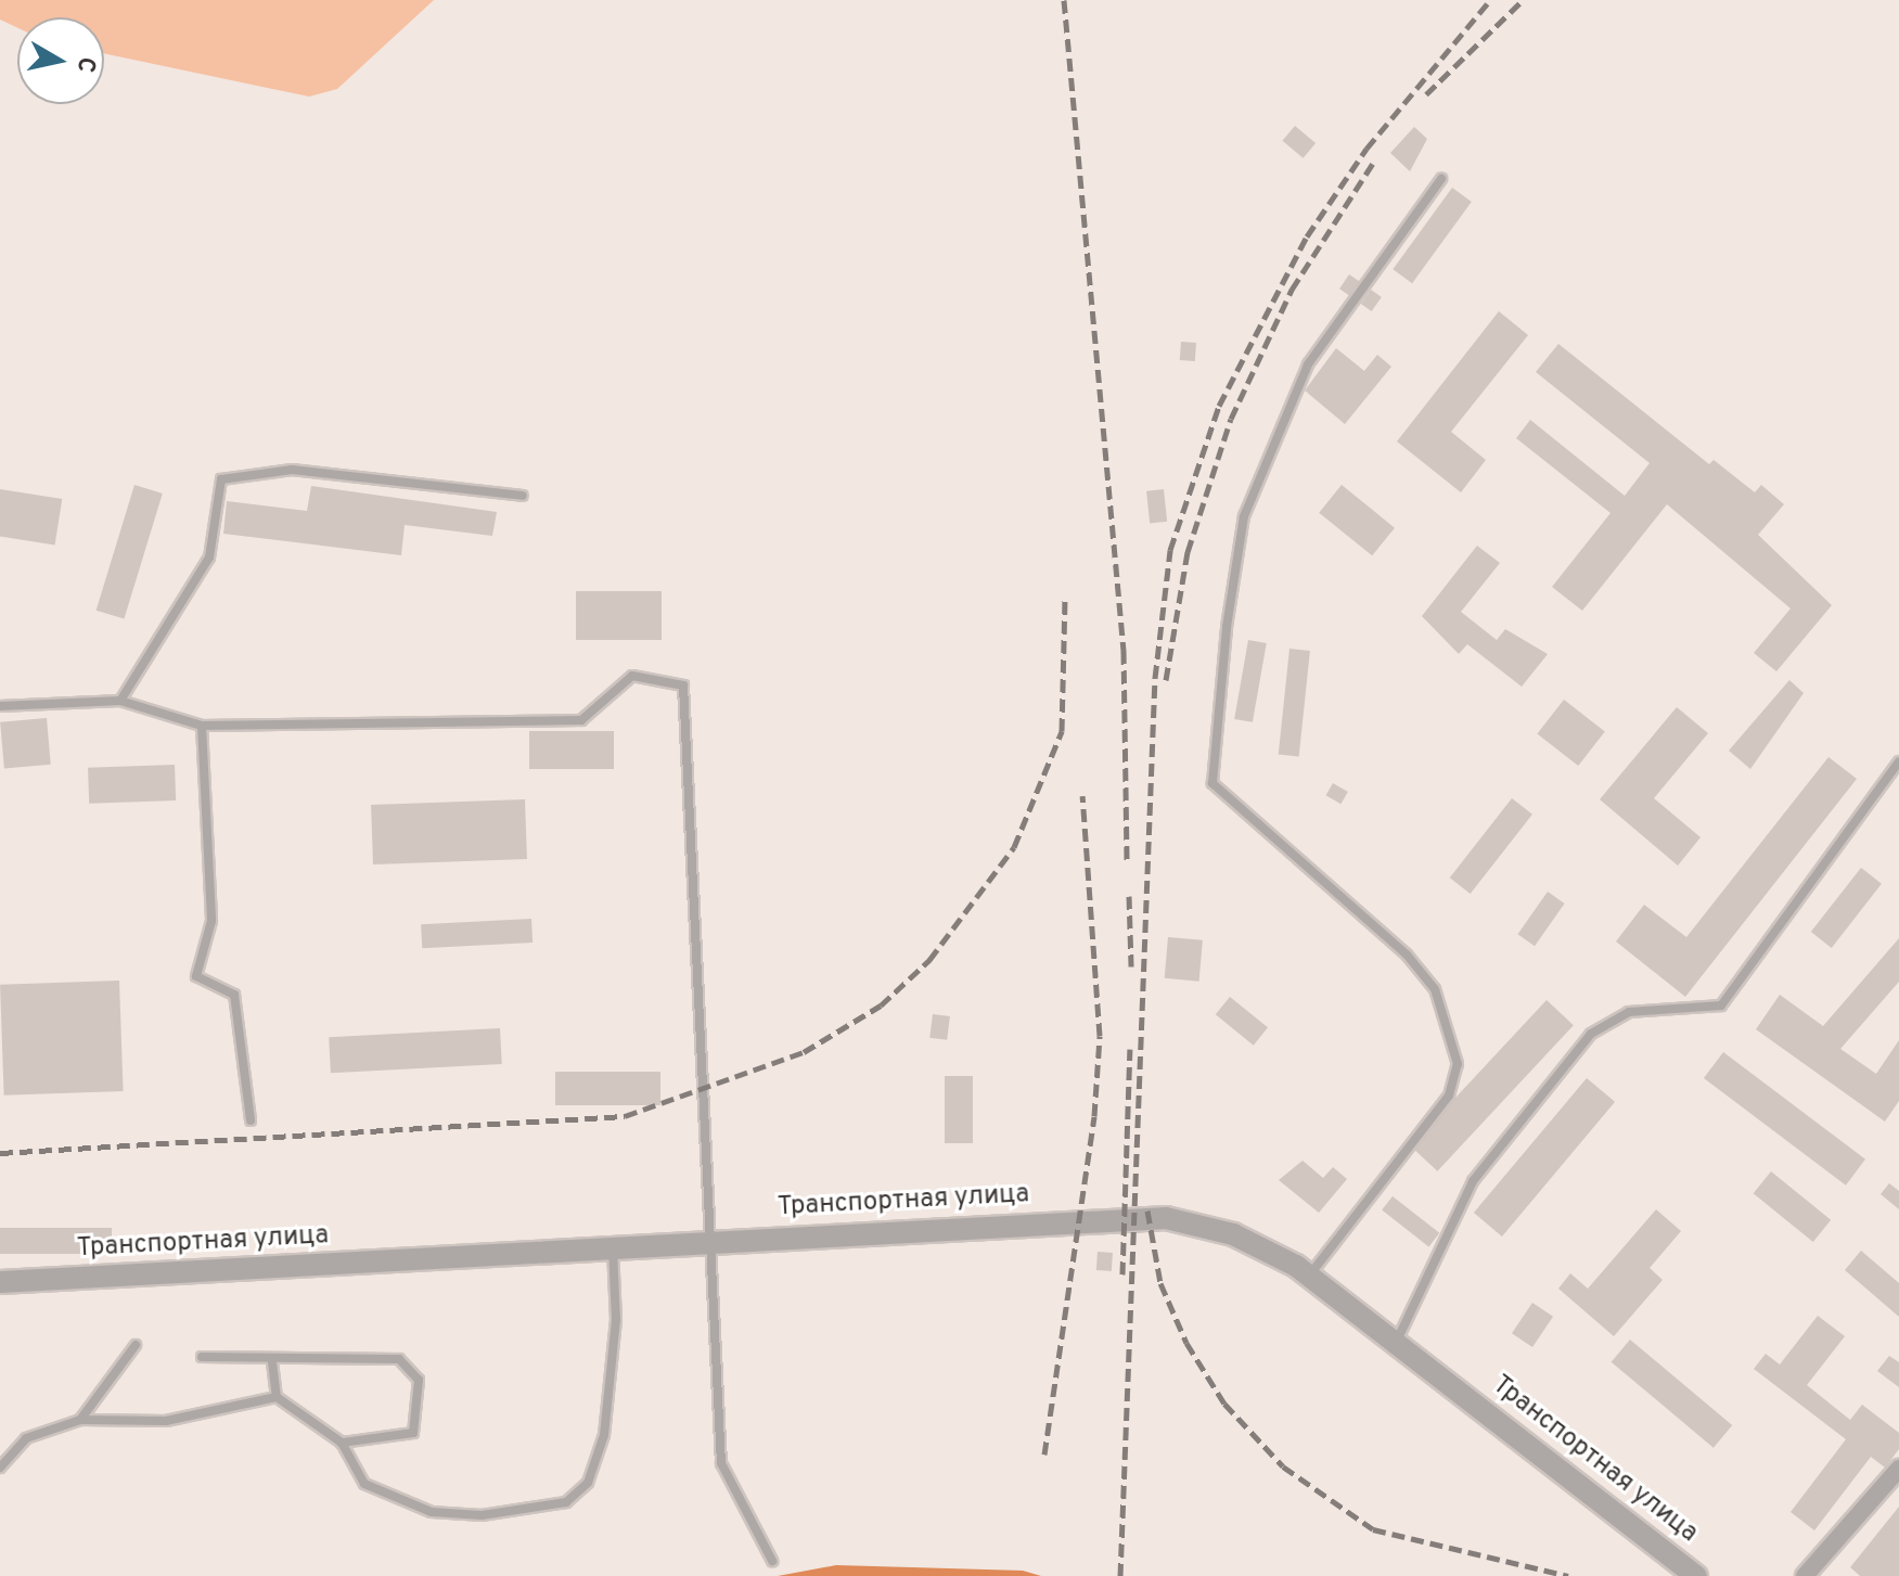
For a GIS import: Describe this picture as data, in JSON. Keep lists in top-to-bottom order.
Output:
{
  "streets": {
    "street": ["Транспортная улица"]
  },
  "north": "right"
}
